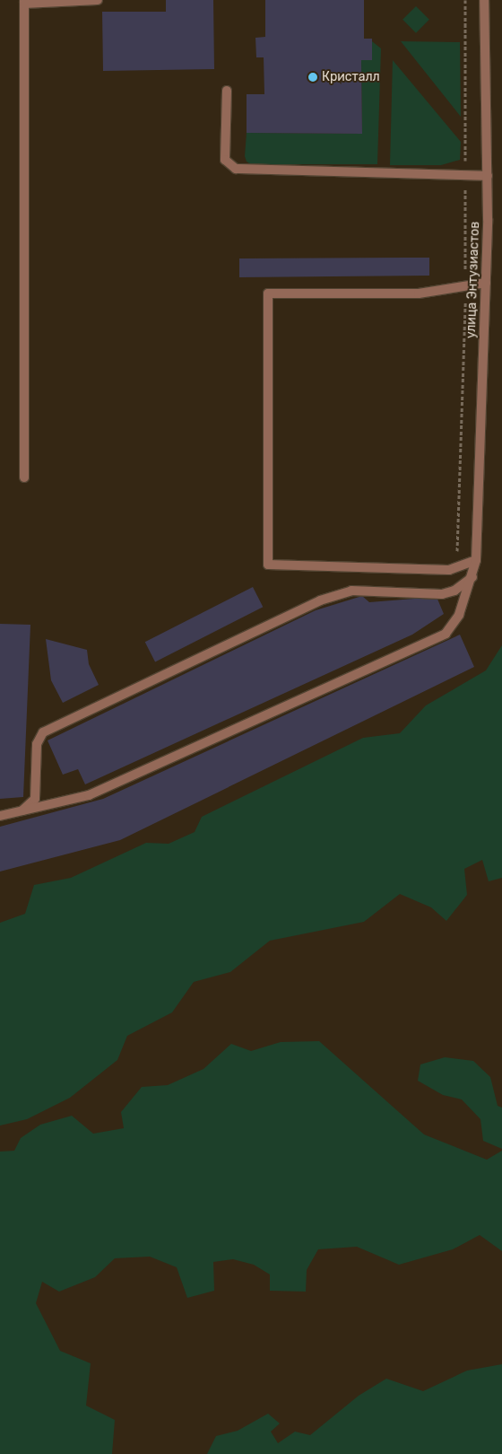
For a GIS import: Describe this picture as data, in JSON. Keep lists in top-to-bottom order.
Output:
{
  "streets": {
    "lane": ["улица Энтузиастов"]
  },
  "places": ["Кристалл"]
}
